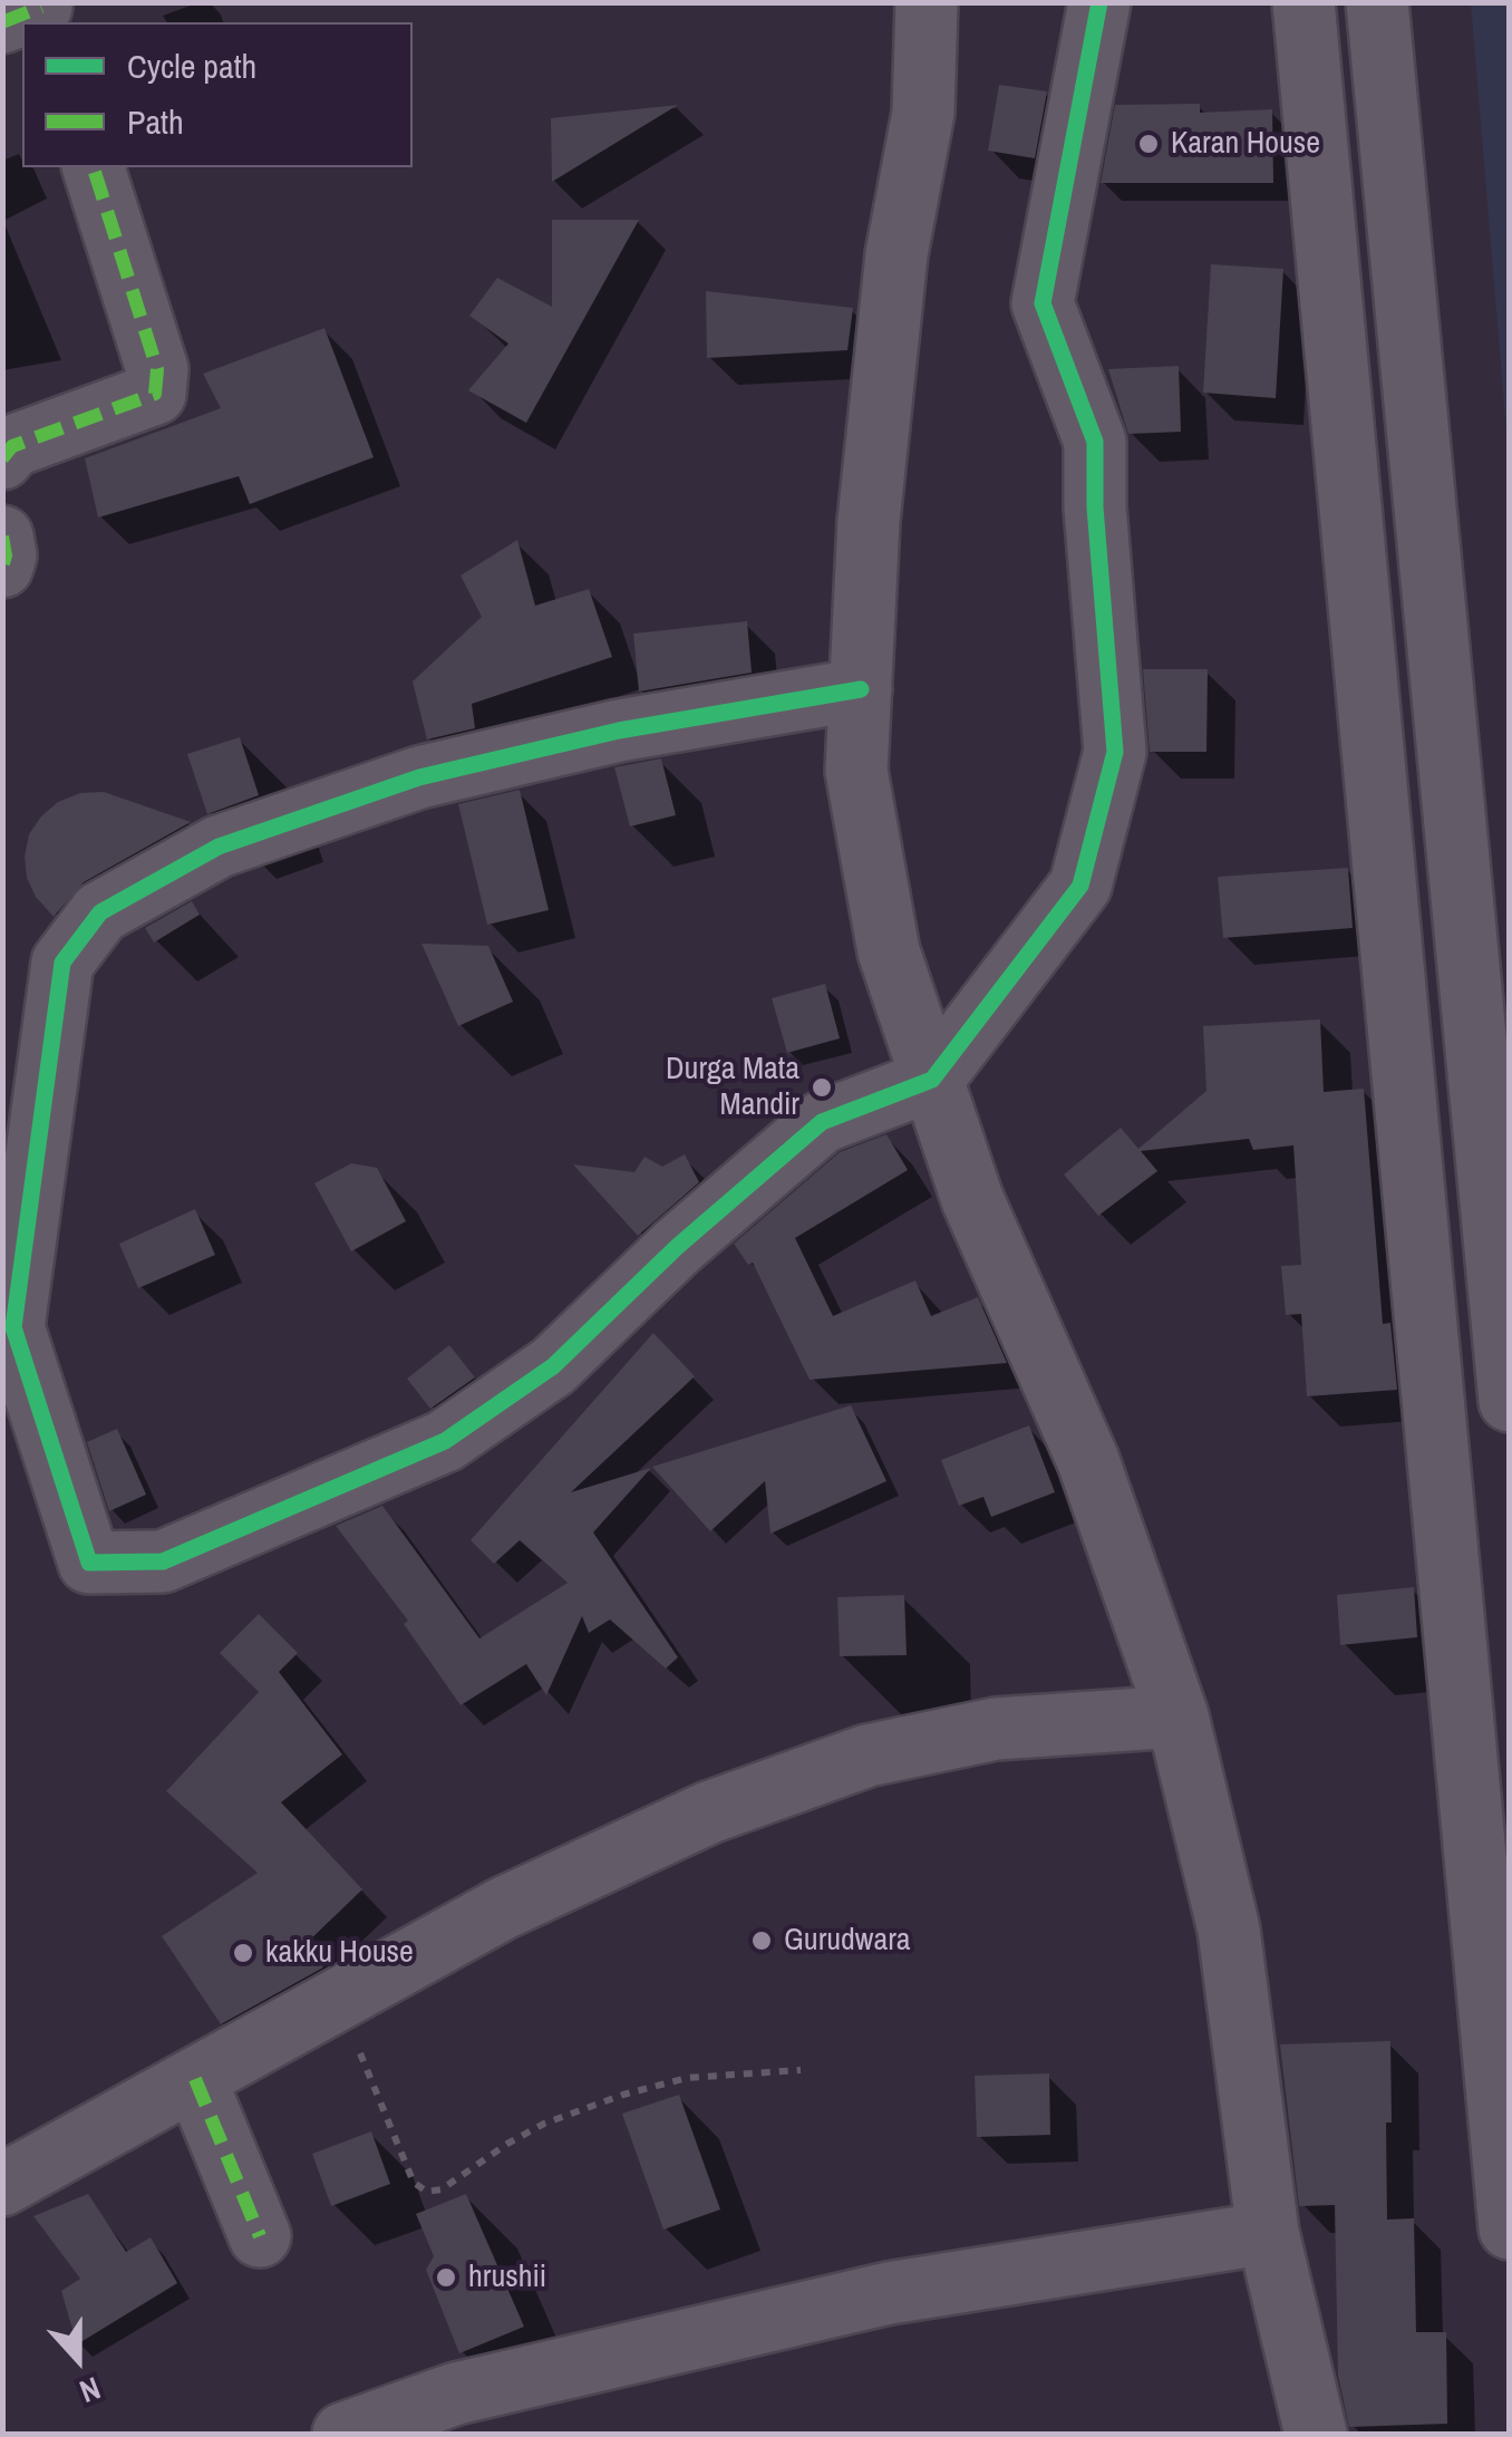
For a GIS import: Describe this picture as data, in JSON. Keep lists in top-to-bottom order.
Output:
{
  "places": [
    "Karan House",
    "Durga Mata Mandir",
    "Gurudwara",
    "kakku House",
    "hrushii"
  ],
  "legend": ["Cycle path", "Path"],
  "north": "bottom"
}
